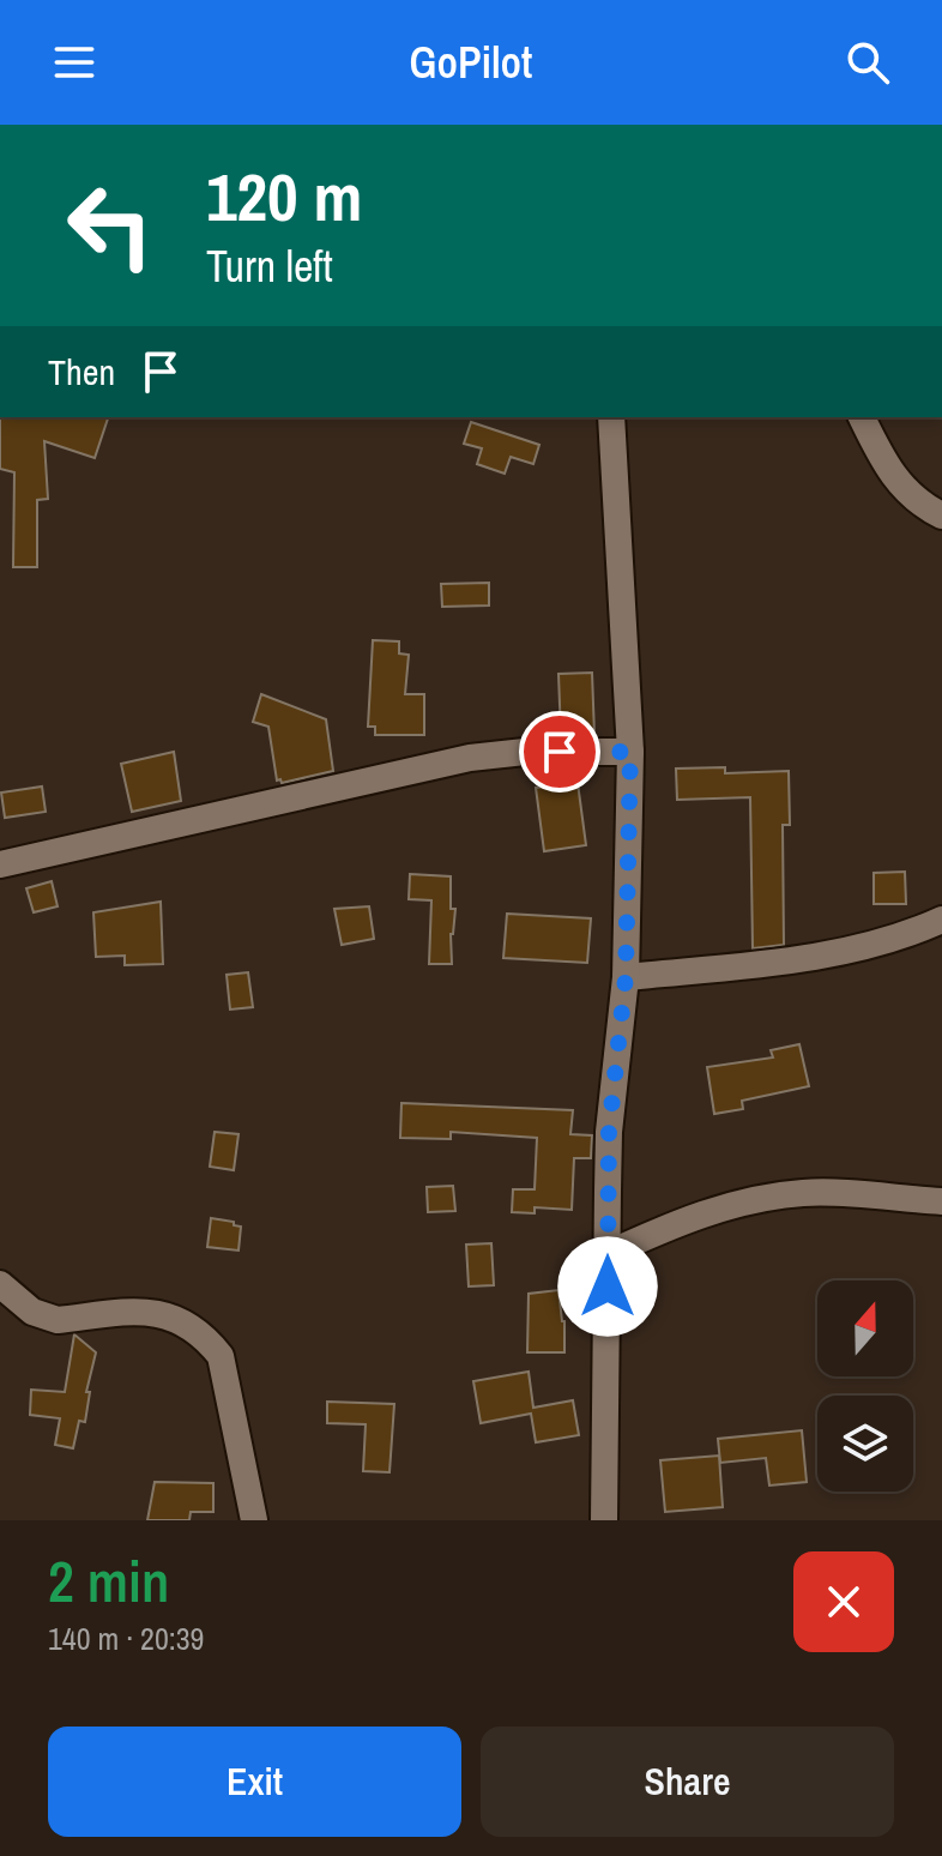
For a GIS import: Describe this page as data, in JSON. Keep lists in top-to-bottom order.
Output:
{
  "north": "top",
  "page": {
    "header": "GoPilot",
    "turn": ["120 m", "Turn left"],
    "then": "Then",
    "heading": ["2 min", "140 m · 20:39"],
    "buttons": ["Exit", "Share"]
  }
}
